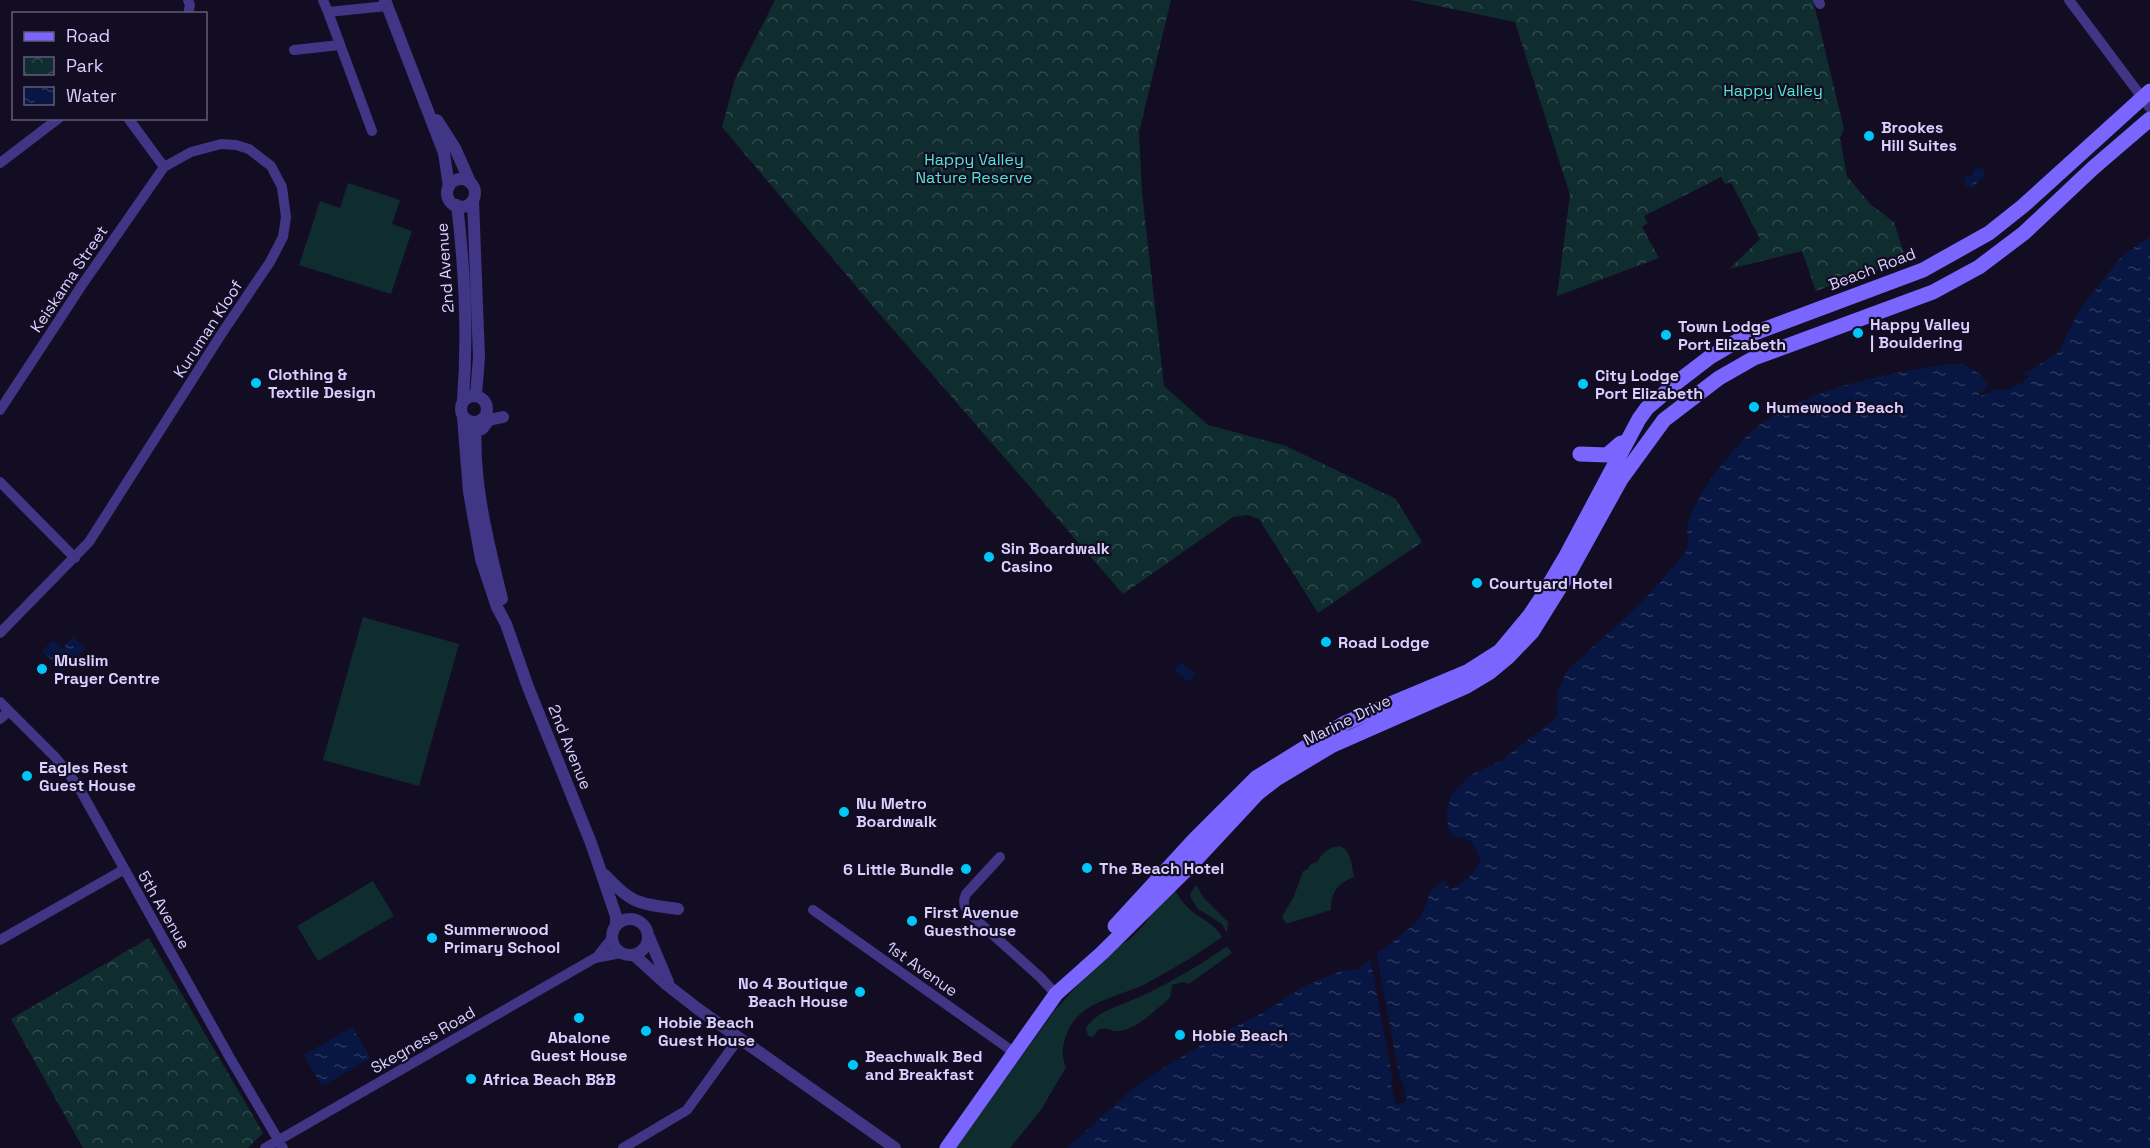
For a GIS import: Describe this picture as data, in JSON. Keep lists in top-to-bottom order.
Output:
{
  "streets": {
    "main road": ["Beach Road", "Marine Drive"],
    "street": [
      "2nd Avenue",
      "Keiskama Street",
      "Kuruman Kloof",
      "5th Avenue",
      "1st Avenue",
      "Skegness Road"
    ]
  },
  "crossings": [
    ["2nd Avenue", "Skegness Road"],
    ["Beach Road", "Marine Drive"],
    ["Keiskama Street", "Kuruman Kloof"],
    ["Marine Drive", "1st Avenue"],
    ["5th Avenue", "Skegness Road"]
  ],
  "parks": ["Happy Valley", "Happy Valley Nature Reserve"],
  "places": [
    "Brookes Hill Suites",
    "Happy Valley | Bouldering",
    "Town Lodge Port Elizabeth",
    "Clothing & Textile Design",
    "City Lodge Port Elizabeth",
    "Humewood Beach",
    "Sin Boardwalk Casino",
    "Courtyard Hotel",
    "Road Lodge",
    "Muslim Prayer Centre",
    "Eagles Rest Guest House",
    "Nu Metro Boardwalk",
    "The Beach Hotel",
    "6 Little Bundle",
    "First Avenue Guesthouse",
    "Summerwood Primary School",
    "No 4 Boutique Beach House",
    "Abalone Guest House",
    "Hobie Beach Guest House",
    "Hobie Beach",
    "Beachwalk Bed and Breakfast",
    "Africa Beach B&B"
  ],
  "legend": ["Road", "Park", "Water"]
}
